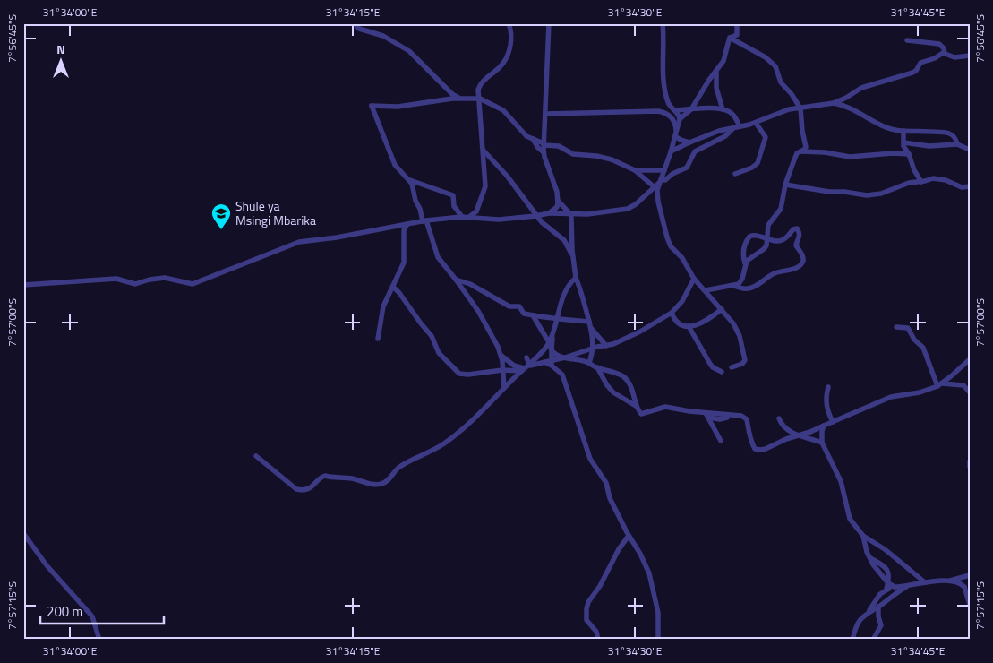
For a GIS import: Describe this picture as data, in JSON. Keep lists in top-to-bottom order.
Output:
{
  "places": {
    "school or university": ["Shule ya Msingi Mbarika"]
  },
  "scale_bar": "200 m",
  "north": "top",
  "coordinates": [
    "31°34'00\"E",
    "31°34'15\"E",
    "31°34'30\"E",
    "31°34'45\"E",
    "7°56'45\"S",
    "7°57'00\"S",
    "7°57'15\"S"
  ]
}
